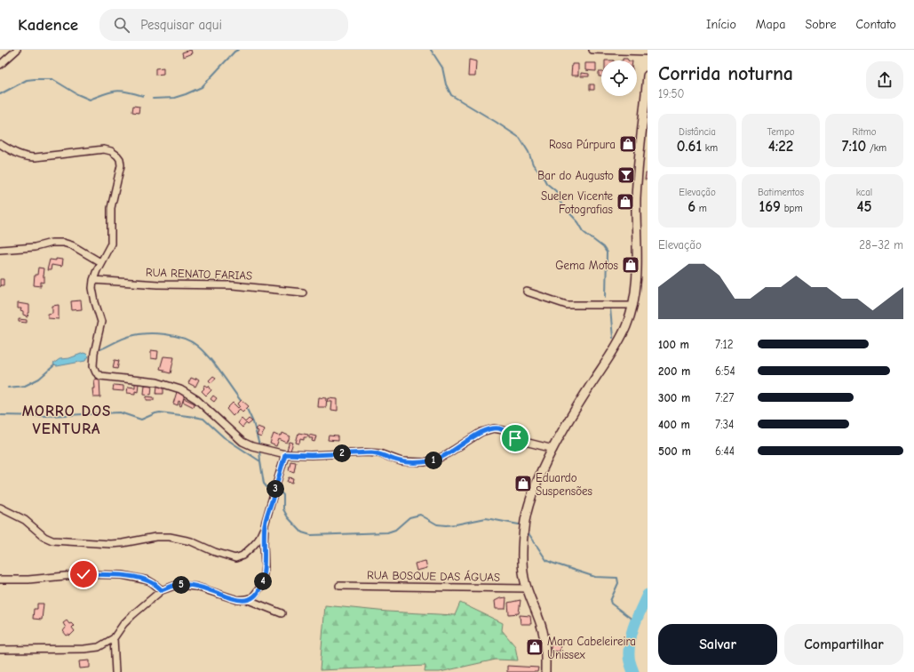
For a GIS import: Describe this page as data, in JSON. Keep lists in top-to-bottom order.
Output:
{
  "streets": {
    "street": ["RUA RENATO FARIAS", "RUA BOSQUE DAS ÁGUAS"]
  },
  "districts": ["MORRO DOS VENTURA"],
  "places": {
    "shop": [
      "Rosa Púrpura",
      "Suelen Vicente Fotografias",
      "Gema Motos",
      "Eduardo Suspensões",
      "Mara Cabeleireira Unissex"
    ],
    "bar": ["Bar do Augusto"]
  },
  "page": {
    "header": "Kadence",
    "search": "Pesquisar aqui",
    "nav": [
      "Início",
      "Mapa",
      "Sobre",
      "Contato"
    ],
    "heading": ["Corrida noturna", "19:50"],
    "stats": [
      ["Distância", "0.61 km"],
      ["Tempo", "4:22"],
      ["Ritmo", "7:10 /km"],
      ["Elevação", "6 m"],
      ["Batimentos", "169 bpm"],
      ["kcal", "45"]
    ],
    "chart": ["Elevação", "28–32 m"],
    "list": [
      {
        "name": "100 m",
        "note": "7:12"
      },
      {
        "name": "200 m",
        "note": "6:54"
      },
      {
        "name": "300 m",
        "note": "7:27"
      },
      {
        "name": "400 m",
        "note": "7:34"
      },
      {
        "name": "500 m",
        "note": "6:44"
      }
    ],
    "pins": [
      "2",
      "1",
      "3",
      "4",
      "5"
    ],
    "buttons": ["Salvar", "Compartilhar"]
  }
}
